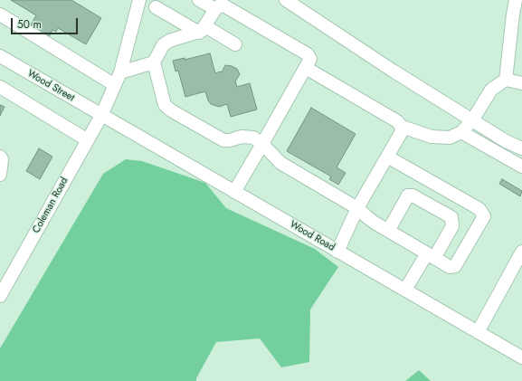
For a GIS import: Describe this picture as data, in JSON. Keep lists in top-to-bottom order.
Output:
{
  "streets": {
    "street": ["Wood Street", "Coleman Road", "Wood Road"]
  },
  "crossings": [
    ["Wood Street", "Coleman Road"],
    ["Wood Street", "Wood Road"],
    ["Coleman Road", "Wood Road"]
  ],
  "scale_bar": "50 m"
}
